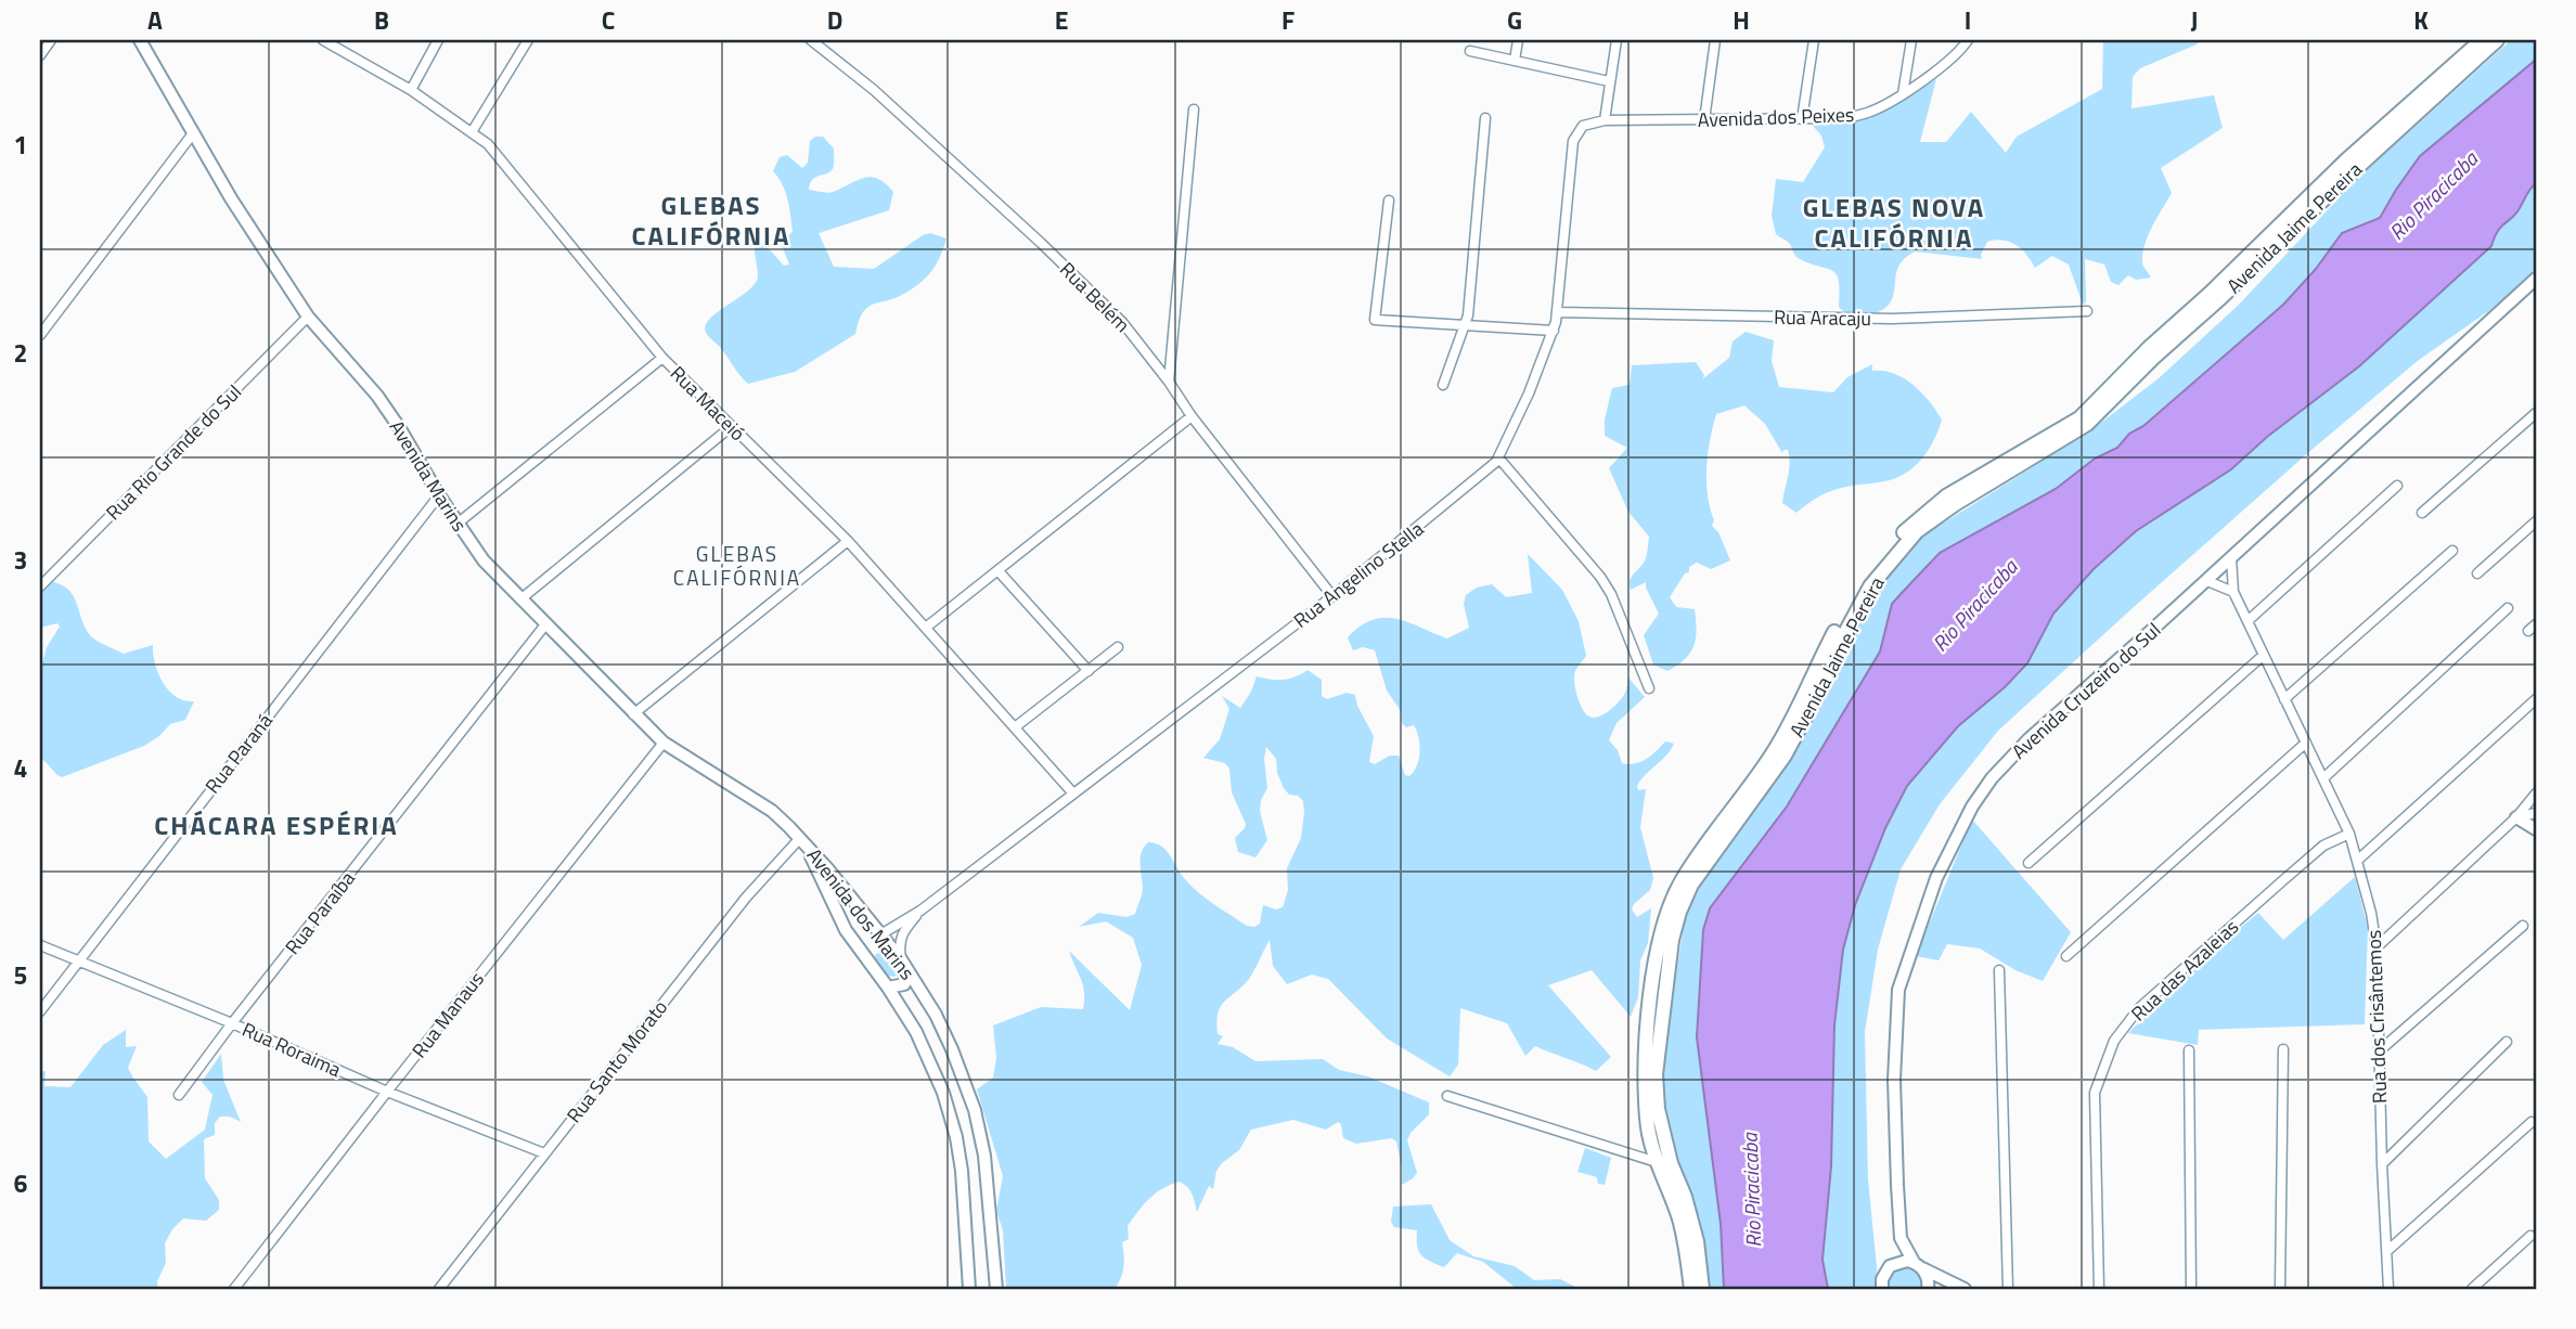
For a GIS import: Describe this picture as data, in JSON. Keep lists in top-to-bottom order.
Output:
{
  "streets": {
    "main road": ["Avenida Jaime Pereira"],
    "street": [
      "Avenida dos Peixes",
      "Rua Belém",
      "Rua Aracaju",
      "Rua Maceió",
      "Rua Rio Grande do Sul",
      "Avenida Marins",
      "Rua Angelino Stella",
      "Avenida Cruzeiro do Sul",
      "Rua Paraná",
      "Rua Paraíba",
      "Avenida dos Marins",
      "Rua das Azaleias",
      "Rua Manaus",
      "Rua dos Crisântemos",
      "Rua Roraima",
      "Rua Santo Morato"
    ]
  },
  "crossings": [
    ["Avenida dos Peixes", "Rua Angelino Stella"],
    ["Rua Belém", "Rua Angelino Stella"],
    ["Rua Aracaju", "Rua Angelino Stella"],
    ["Rua Maceió", "Rua Angelino Stella"],
    ["Rua Rio Grande do Sul", "Avenida Marins"],
    ["Avenida Marins", "Rua Paraná"],
    ["Avenida Marins", "Rua Paraíba"],
    ["Avenida Marins", "Avenida dos Marins"],
    ["Avenida Marins", "Rua Manaus"],
    ["Avenida Marins", "Rua Santo Morato"],
    ["Avenida Cruzeiro do Sul", "Rua dos Crisântemos"],
    ["Rua Paraná", "Rua Roraima"],
    ["Rua Paraíba", "Rua Roraima"],
    ["Avenida dos Marins", "Rua Santo Morato"],
    ["Rua das Azaleias", "Rua dos Crisântemos"],
    ["Rua Manaus", "Rua Roraima"],
    ["Rua Roraima", "Rua Santo Morato"]
  ],
  "districts": [
    "GLEBAS CALIFÓRNIA",
    "GLEBAS NOVA CALIFÓRNIA",
    "GLEBAS CALIFÓRNIA",
    "CHÁCARA ESPÉRIA"
  ],
  "water": ["Rio Piracicaba"],
  "grid": {
    "columns": [
      "A",
      "B",
      "C",
      "D",
      "E",
      "F",
      "G",
      "H",
      "I",
      "J",
      "K"
    ],
    "rows": [
      "1",
      "2",
      "3",
      "4",
      "5",
      "6"
    ]
  }
}
